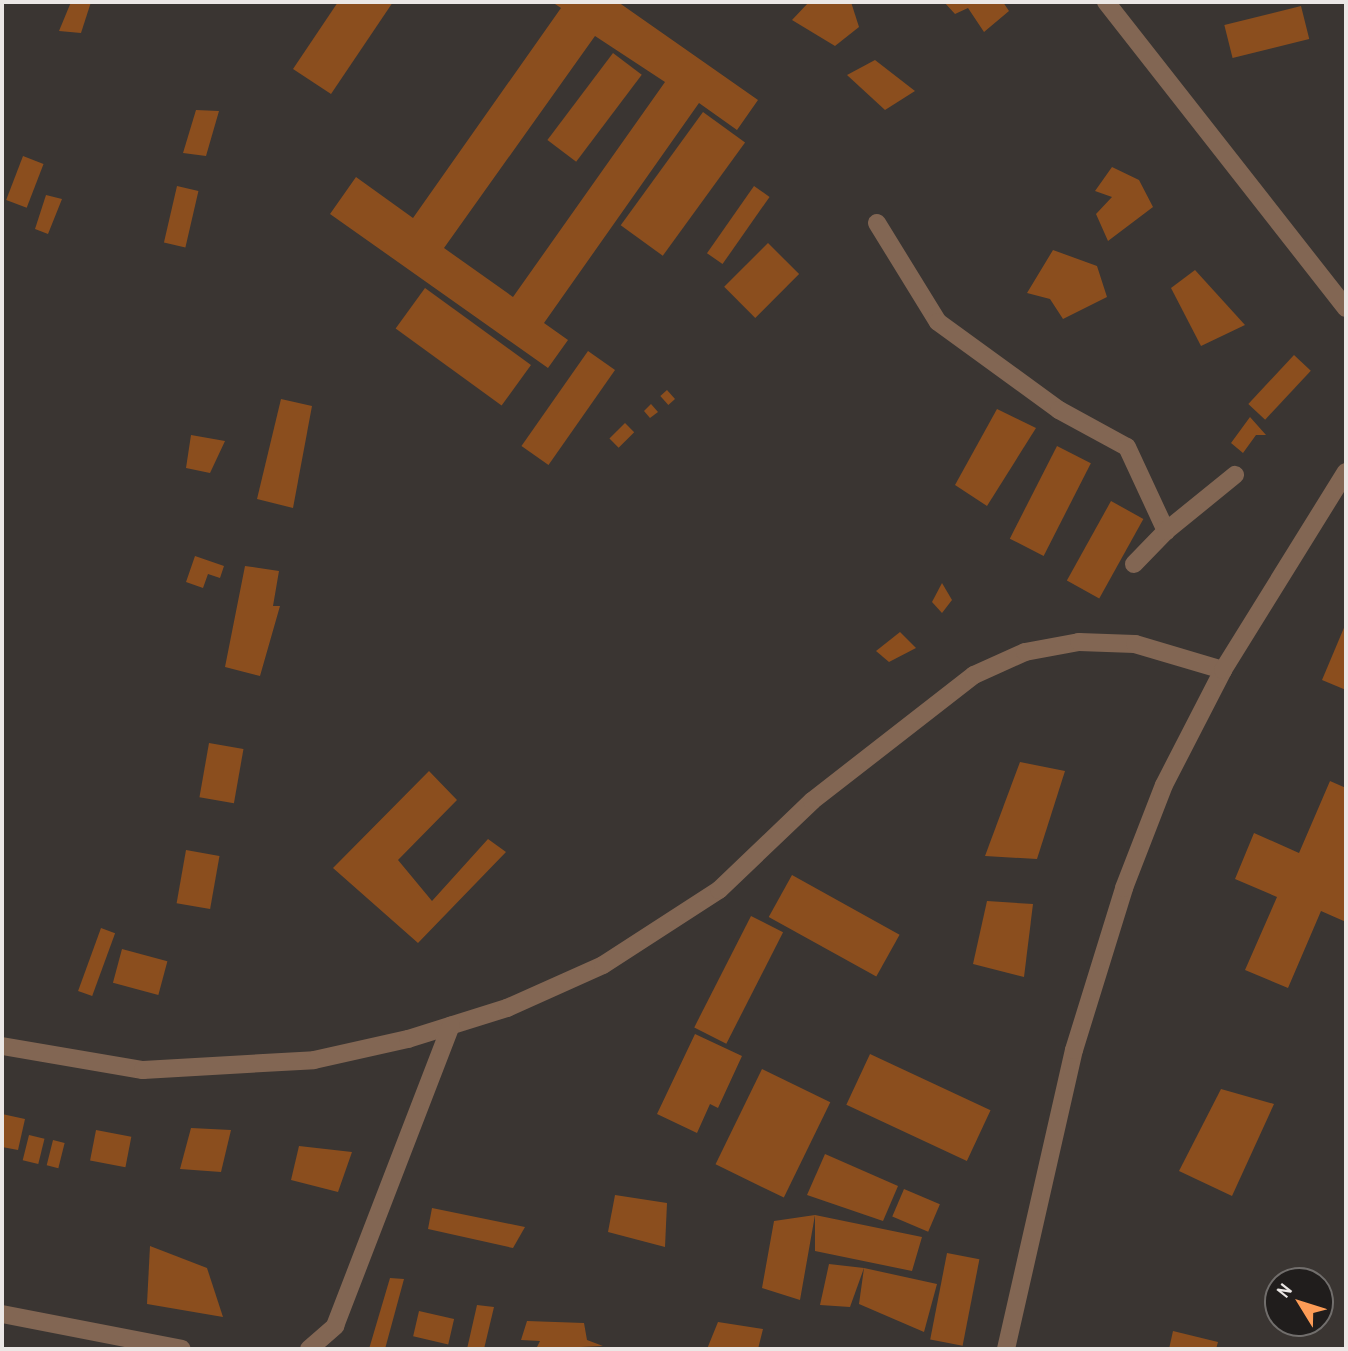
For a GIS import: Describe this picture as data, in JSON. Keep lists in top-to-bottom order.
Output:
{
  "north": "top left"
}
